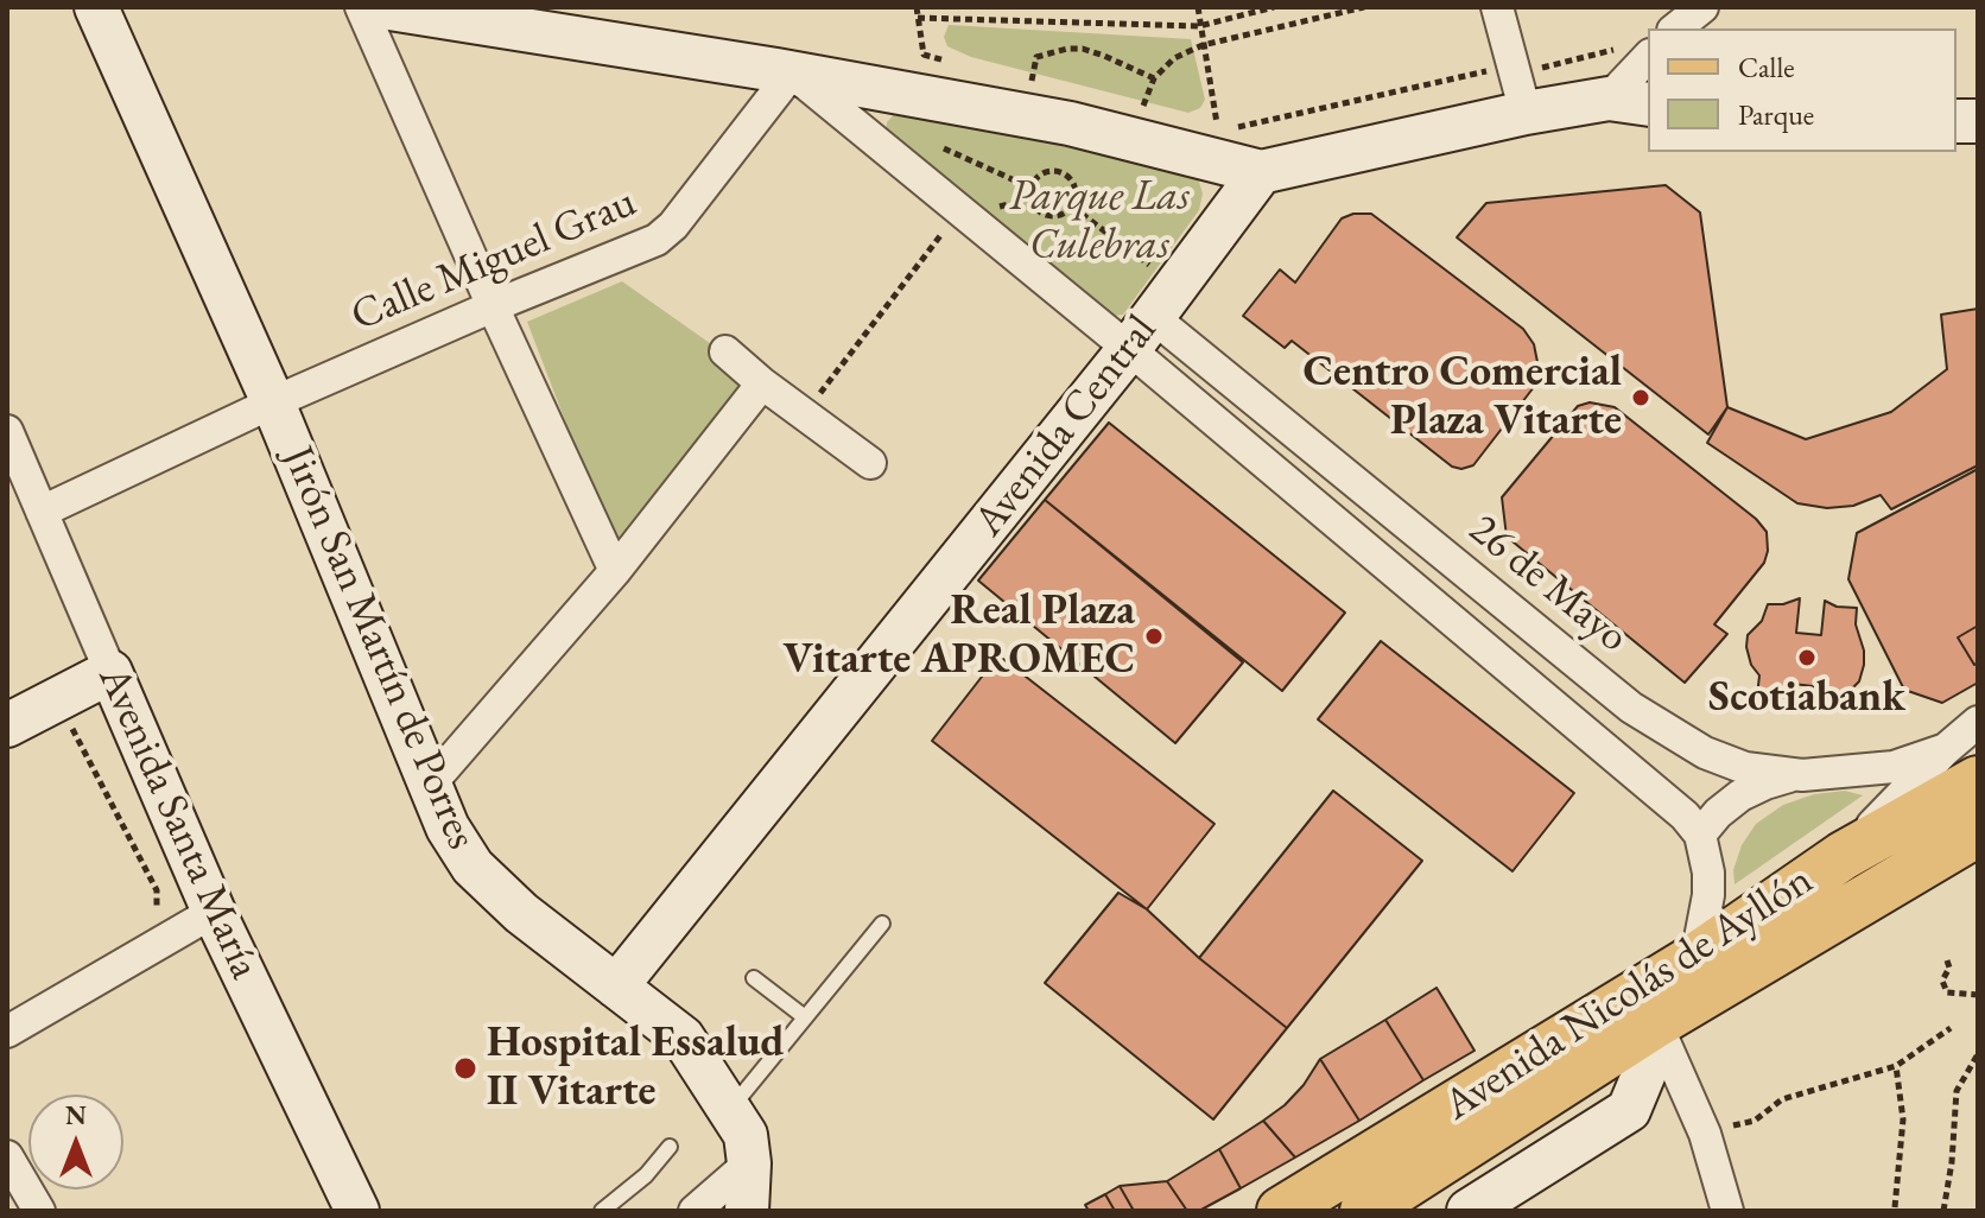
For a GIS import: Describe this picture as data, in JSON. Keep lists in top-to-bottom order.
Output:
{
  "streets": {
    "main road": ["Avenida Nicolás de Ayllón"],
    "street": [
      "Calle Miguel Grau",
      "Avenida Central",
      "26 de Mayo",
      "Jirón San Martín de Porres",
      "Avenida Santa María"
    ]
  },
  "crossings": [
    ["Calle Miguel Grau", "Jirón San Martín de Porres"],
    ["Calle Miguel Grau", "Avenida Santa María"],
    ["Avenida Central", "26 de Mayo"],
    ["Avenida Central", "Jirón San Martín de Porres"],
    ["26 de Mayo", "Avenida Nicolás de Ayllón"]
  ],
  "parks": ["Parque Las Culebras"],
  "places": [
    "Centro Comercial Plaza Vitarte",
    "Real Plaza Vitarte APROMEC",
    "Scotiabank",
    "Hospital Essalud II Vitarte"
  ],
  "legend": ["Calle", "Parque"],
  "north": "top"
}
